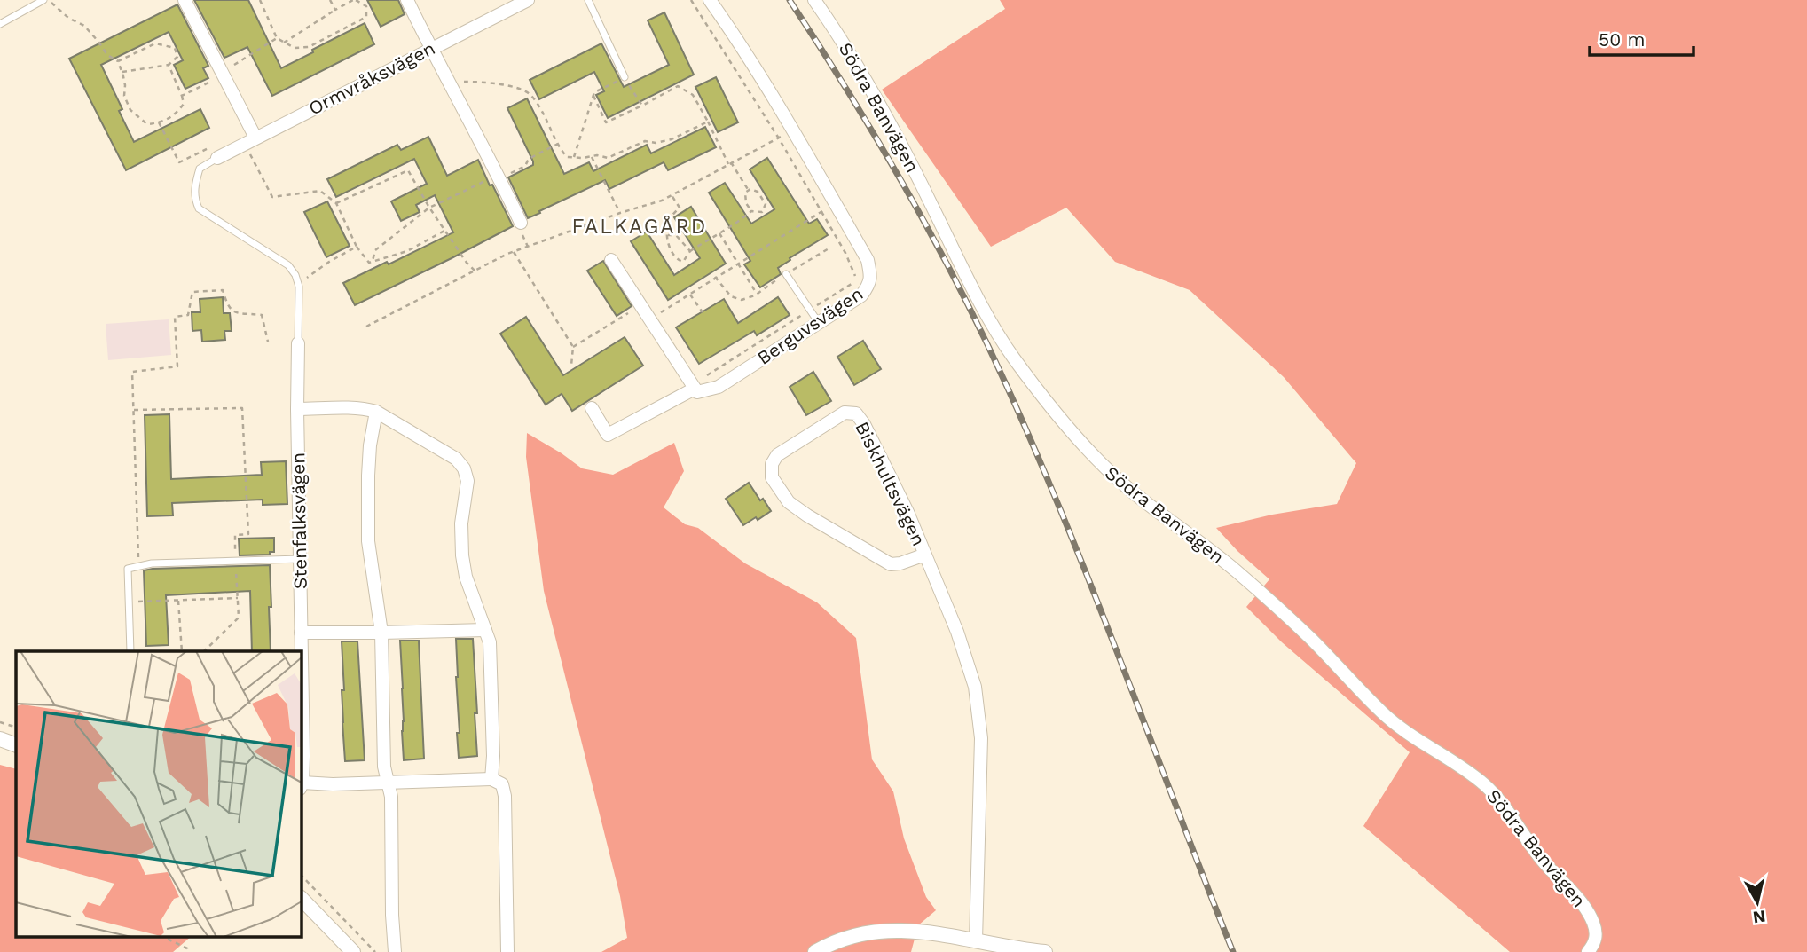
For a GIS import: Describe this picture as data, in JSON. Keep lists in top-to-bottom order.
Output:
{
  "streets": {
    "street": [
      "Ormvråksvägen",
      "Södra Banvägen",
      "Berguvsvägen",
      "Biskhultsvägen",
      "Stenfalksvägen"
    ]
  },
  "districts": ["FALKAGÅRD"],
  "scale_bar": "50 m",
  "north": "bottom"
}
